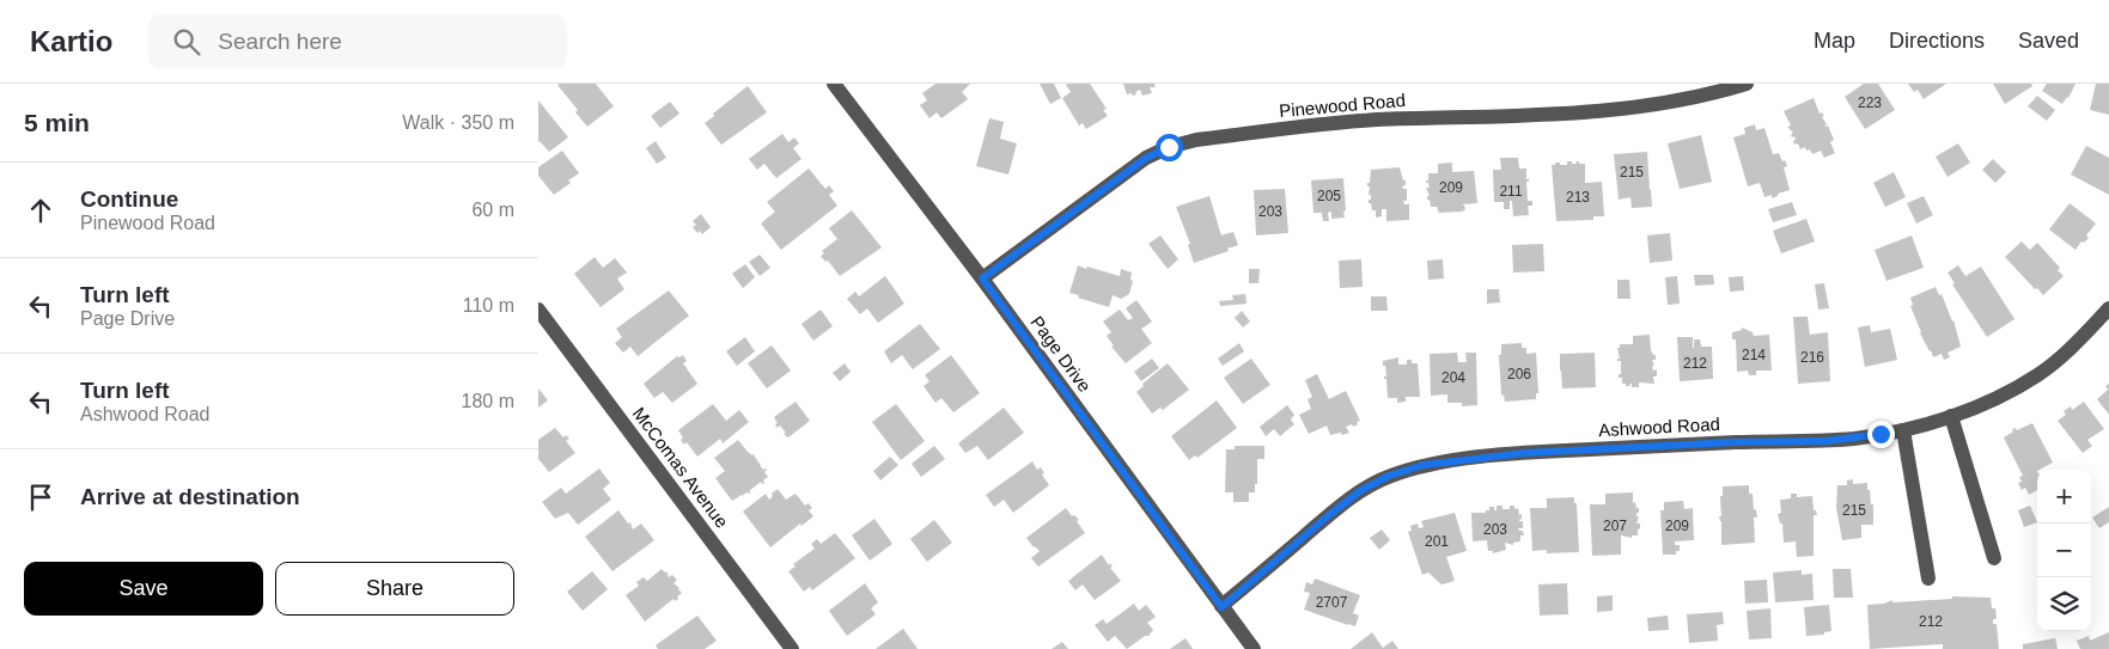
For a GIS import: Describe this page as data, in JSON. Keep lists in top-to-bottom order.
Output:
{
  "streets": {
    "street": [
      "Pinewood Road",
      "Page Drive",
      "Ashwood Road",
      "McComas Avenue"
    ]
  },
  "crossings": [
    ["Pinewood Road", "Page Drive"],
    ["Page Drive", "Ashwood Road"]
  ],
  "house_numbers": [
    "223",
    "215",
    "209",
    "211",
    "205",
    "213",
    "203",
    "214",
    "216",
    "212",
    "206",
    "204",
    "215",
    "207",
    "209",
    "203",
    "201",
    "2707",
    "212"
  ],
  "page": {
    "header": "Kartio",
    "search": "Search here",
    "nav": ["Map", "Directions", "Saved"],
    "heading": ["5 min", "Walk · 350 m"],
    "list": [
      ["Continue", "Pinewood Road", "60 m"],
      ["Turn left", "Page Drive", "110 m"],
      ["Turn left", "Ashwood Road", "180 m"],
      "Arrive at destination"
    ],
    "map_buttons": ["+", "−"],
    "buttons": ["Save", "Share"]
  }
}
